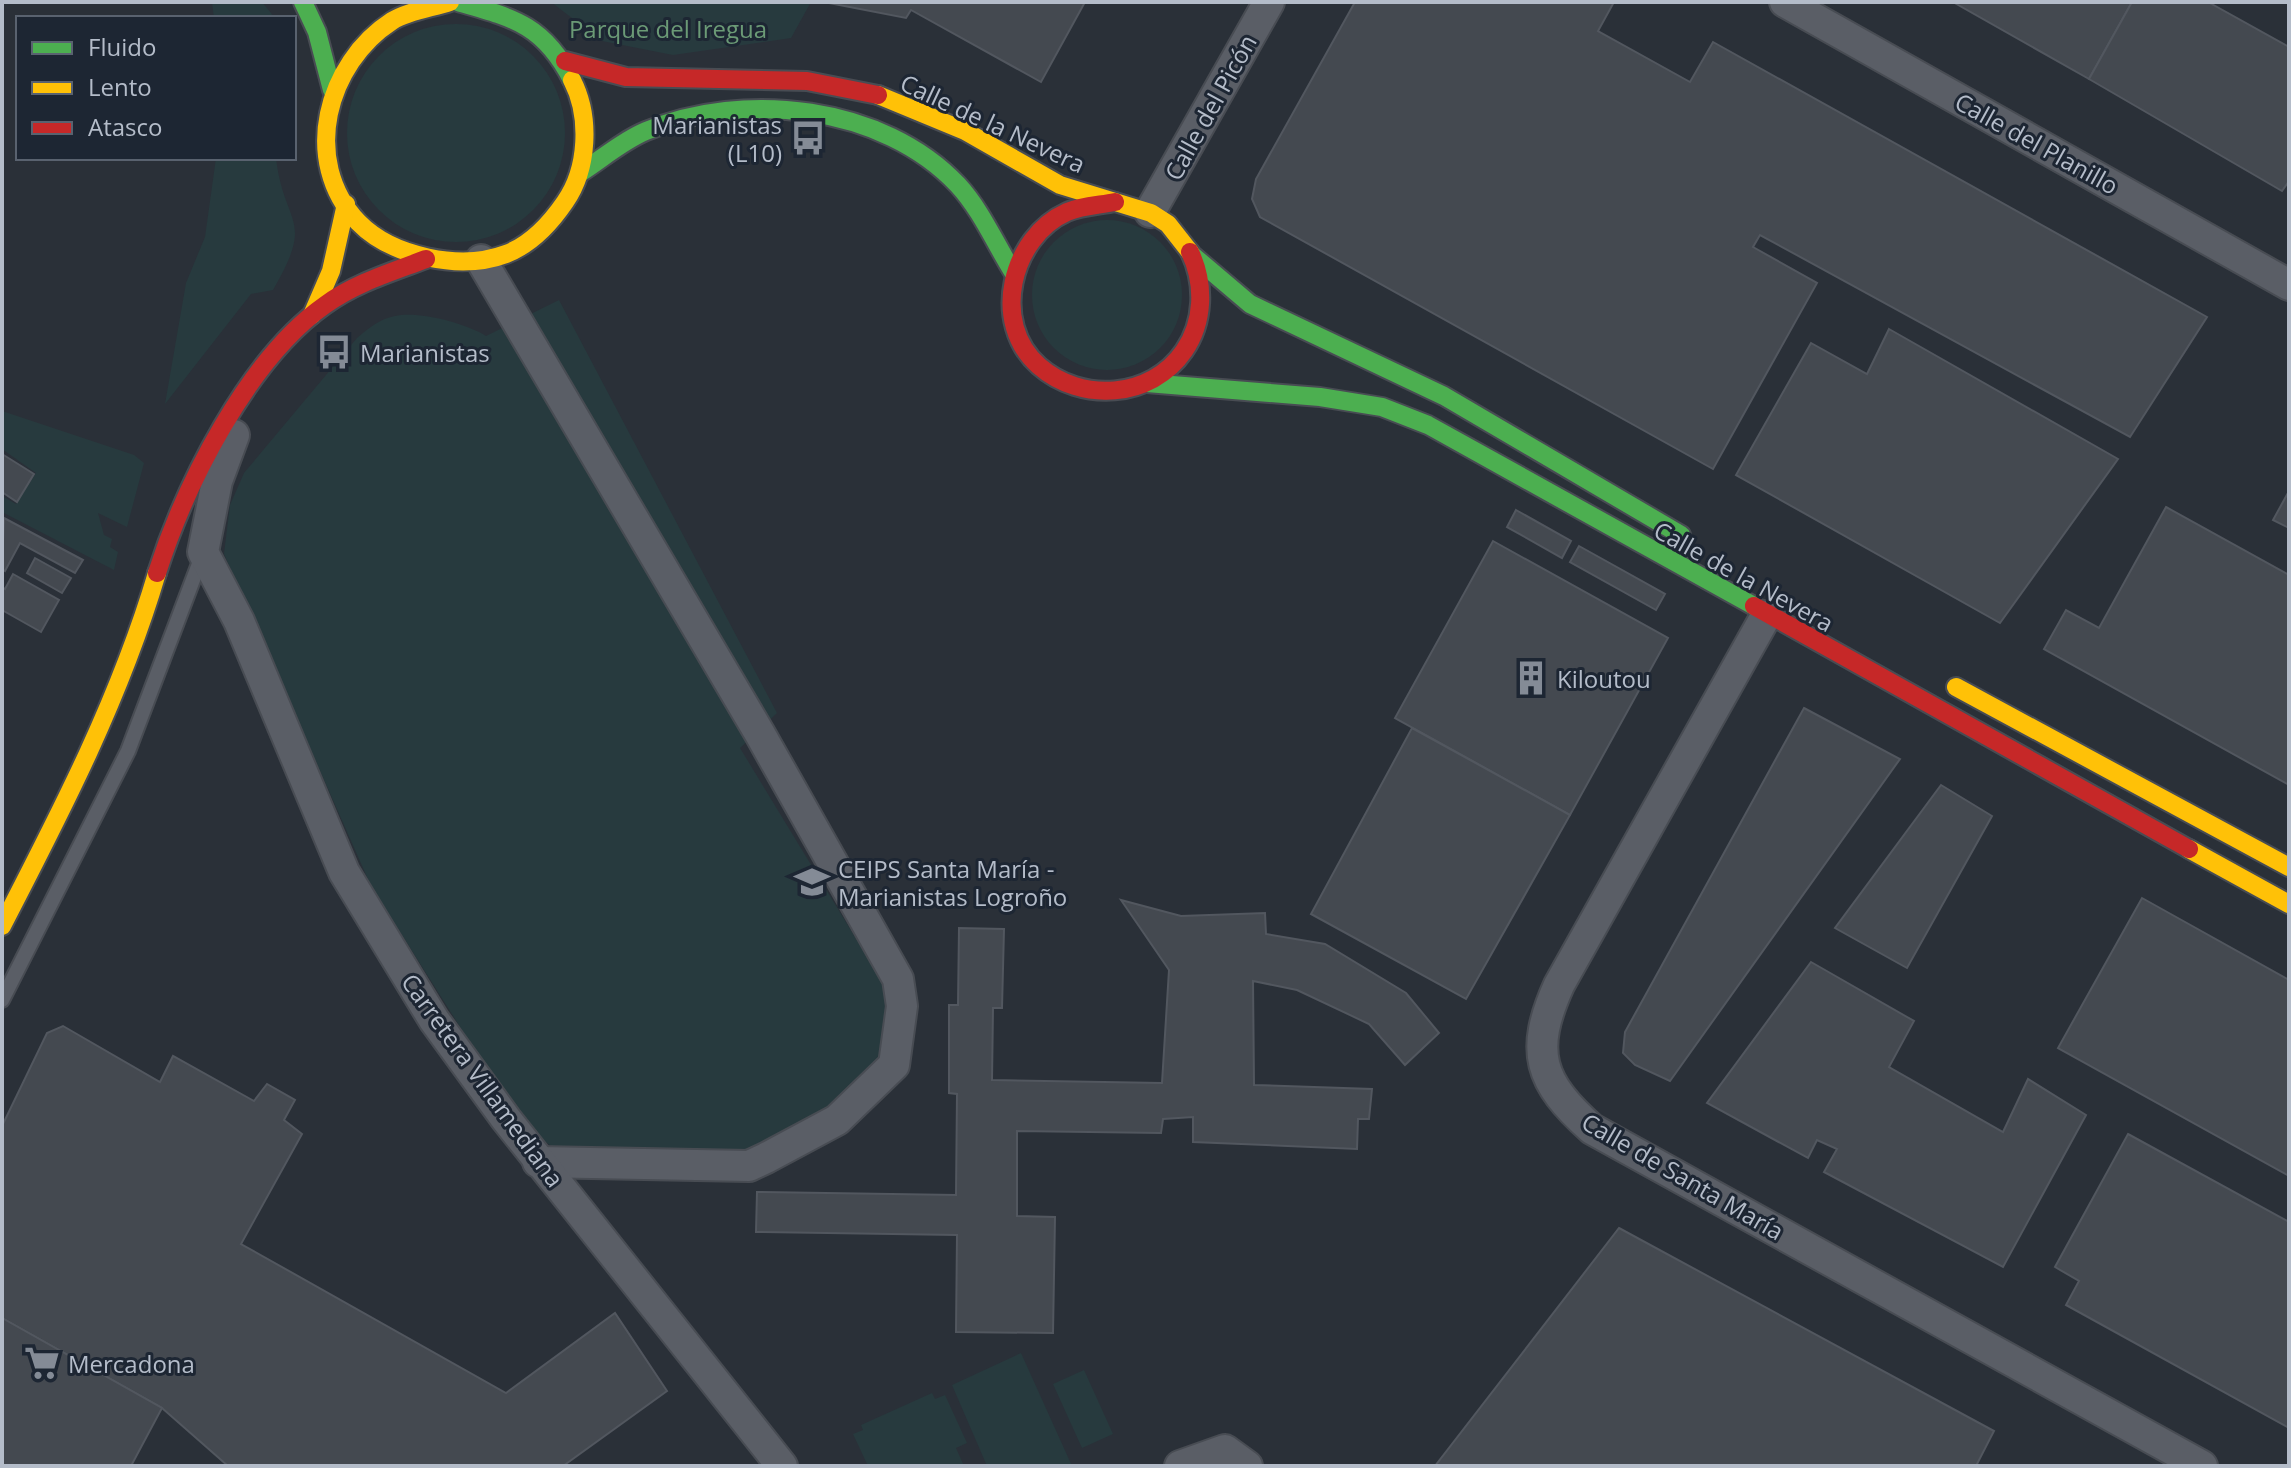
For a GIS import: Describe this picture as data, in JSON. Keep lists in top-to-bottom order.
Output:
{
  "streets": {
    "main road": ["Calle de la Nevera"],
    "street": [
      "Calle del Picón",
      "Calle del Planillo",
      "Carretera Villamediana",
      "Calle de Santa María"
    ]
  },
  "crossings": [
    ["Calle del Picón", "Calle de la Nevera"],
    ["Calle de la Nevera", "Calle de Santa María"]
  ],
  "parks": ["Parque del Iregua"],
  "places": {
    "bus stop": ["Marianistas (L10)", "Marianistas"],
    "building": ["Kiloutou"],
    "school or university": ["CEIPS Santa María - Marianistas Logroño"],
    "supermarket": ["Mercadona"]
  },
  "legend": ["Fluido", "Lento", "Atasco"]
}
